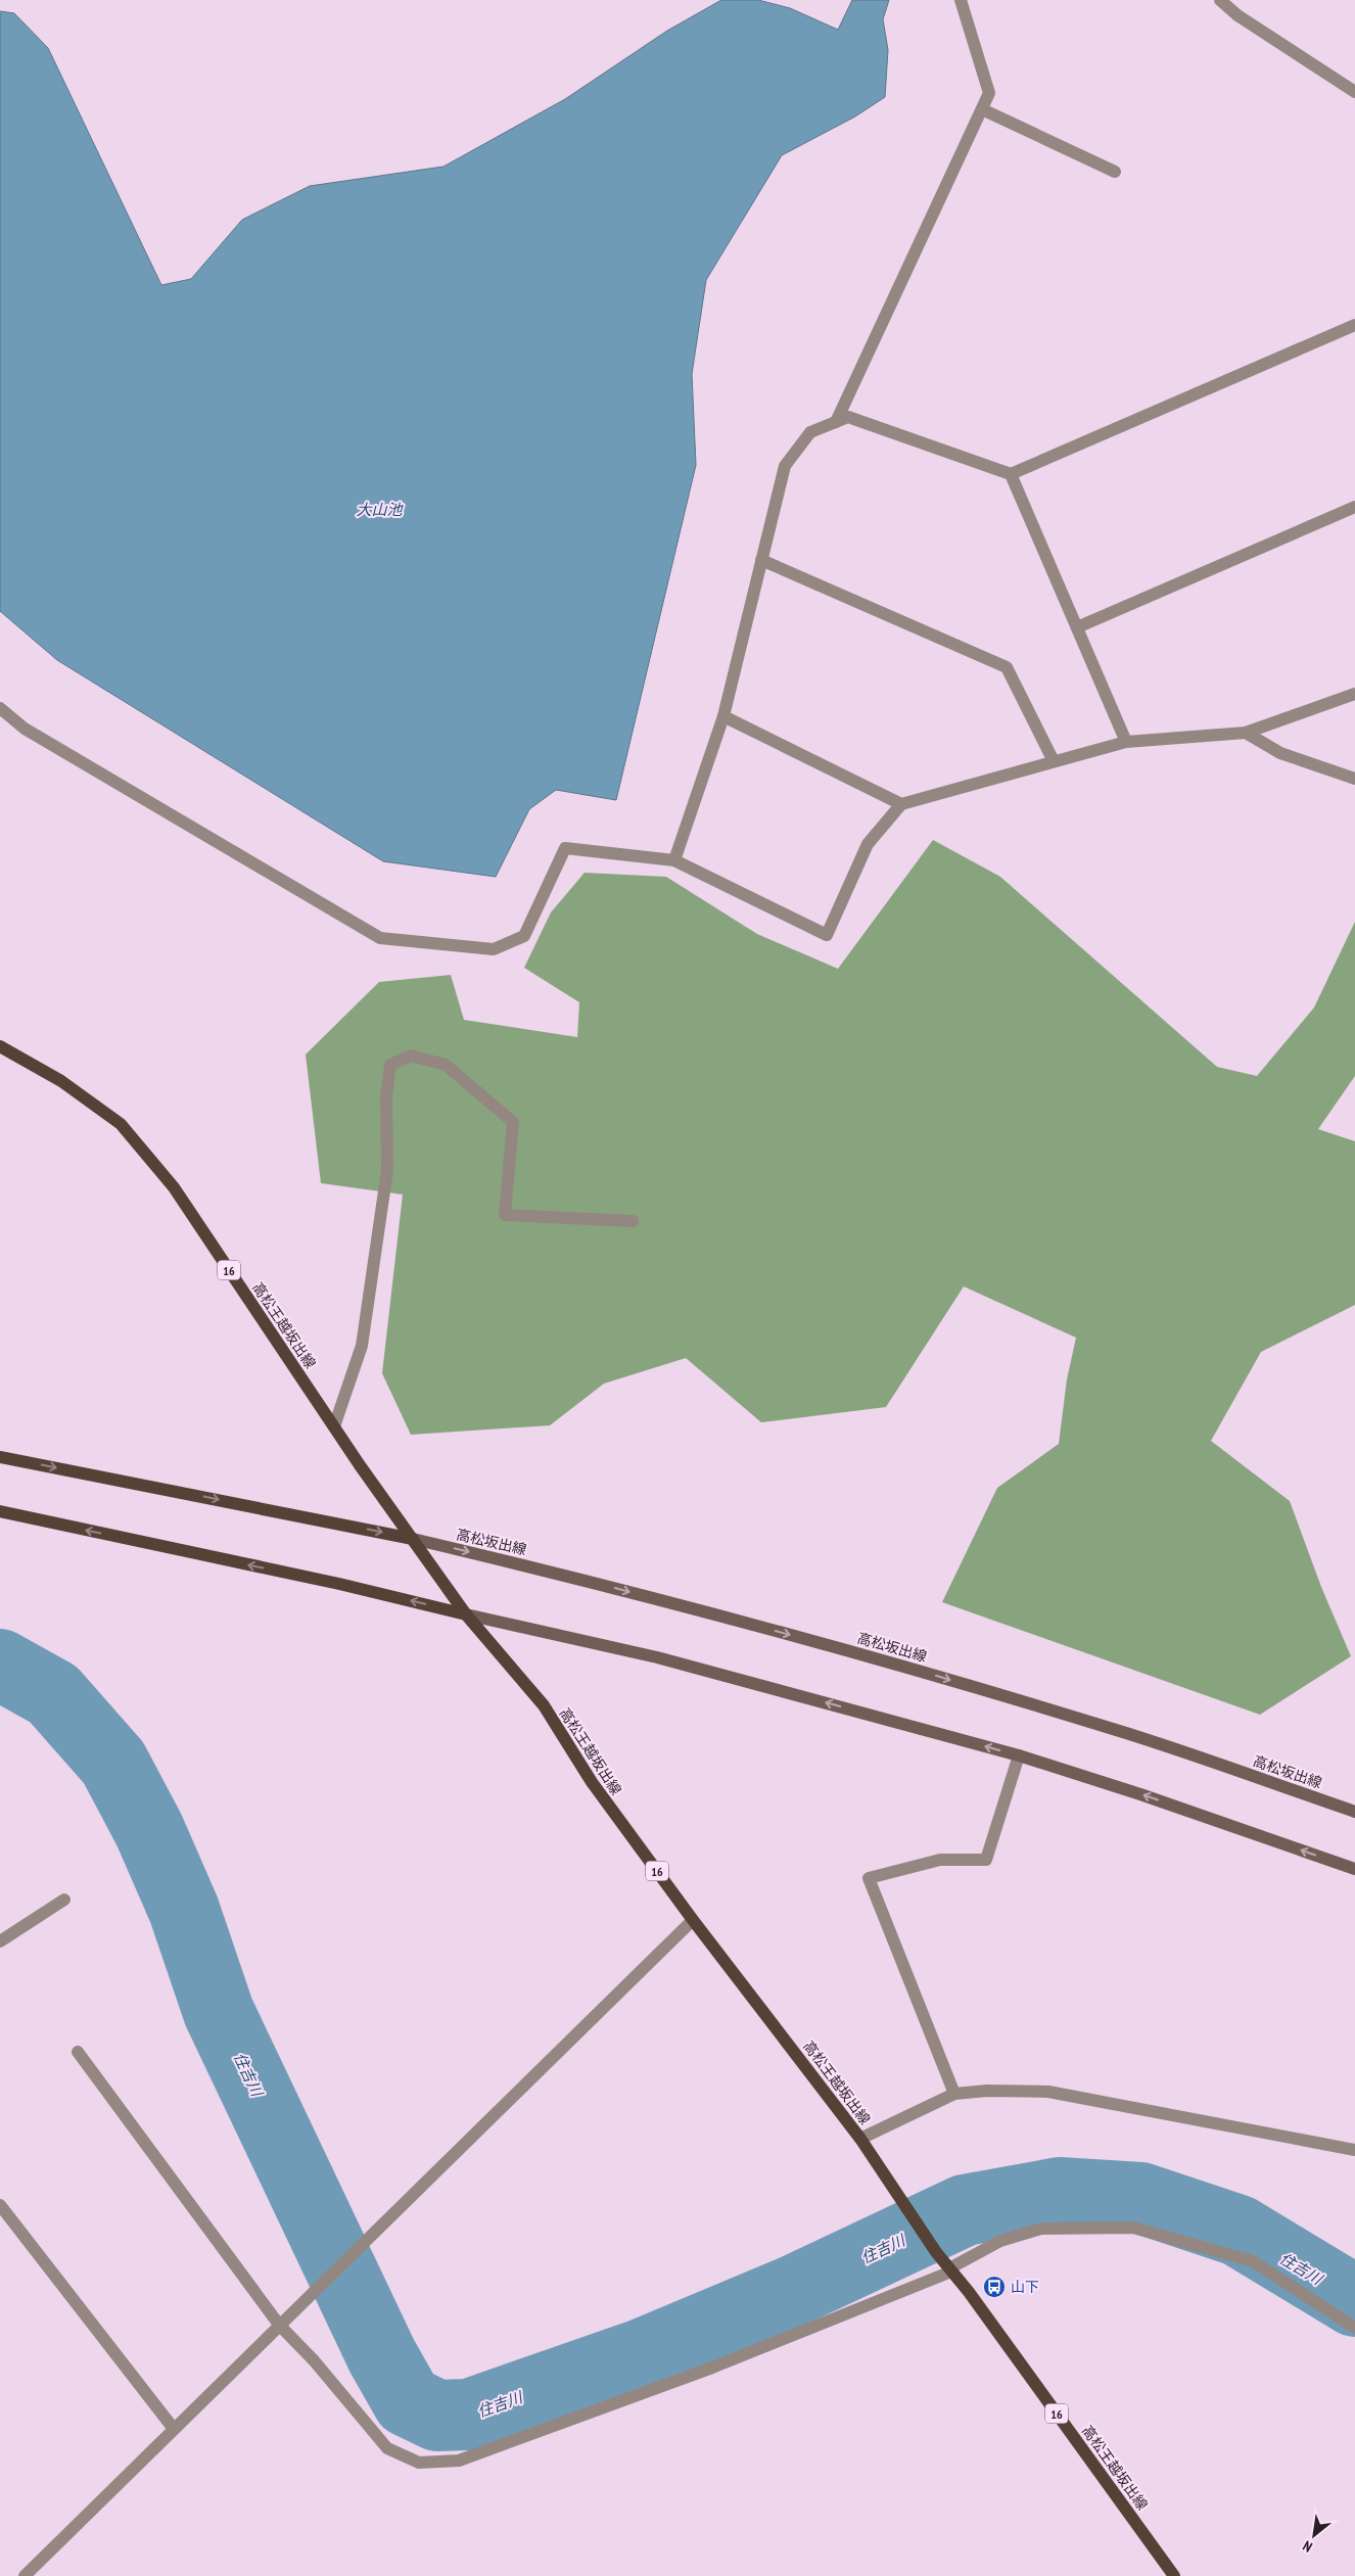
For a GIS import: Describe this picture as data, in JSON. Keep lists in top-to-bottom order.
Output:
{
  "streets": {
    "main road": ["16", "高松王越坂出線", "高松坂出線"]
  },
  "crossings": [
    ["高松王越坂出線", "高松坂出線"]
  ],
  "water": ["大山池", "住吉川"],
  "places": {
    "bus stop": ["山下"]
  },
  "north": "bottom left"
}
